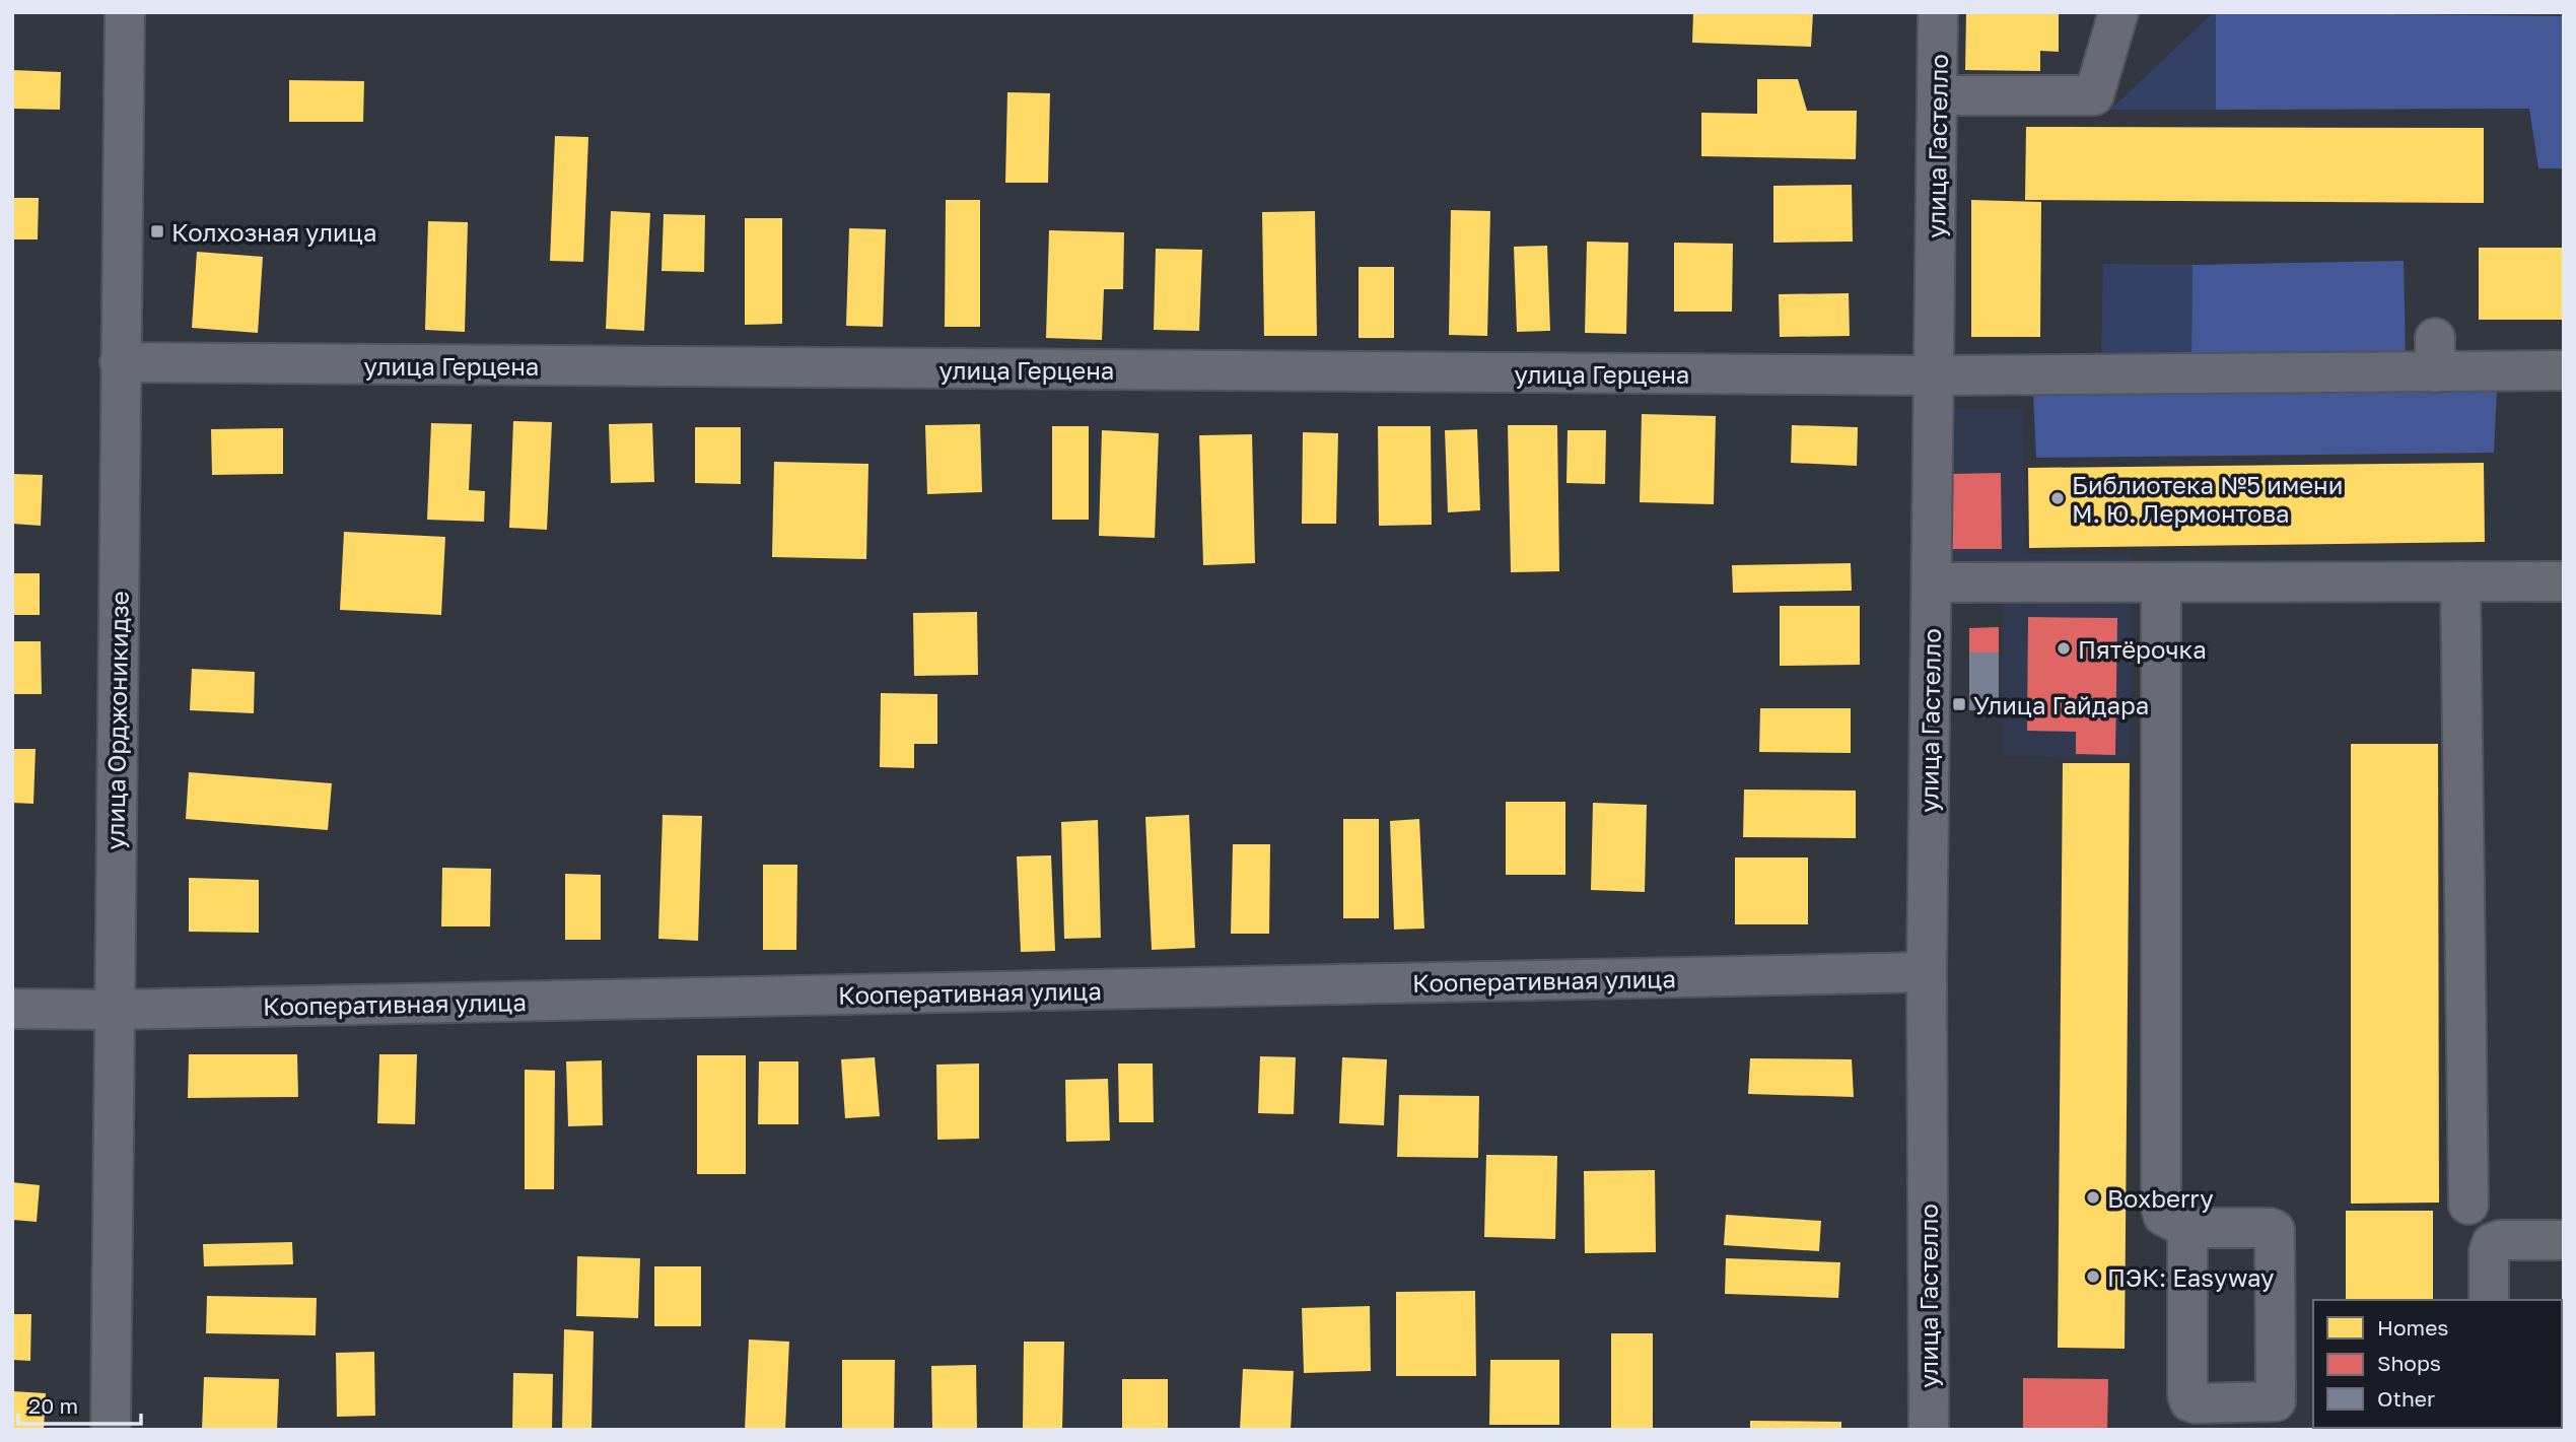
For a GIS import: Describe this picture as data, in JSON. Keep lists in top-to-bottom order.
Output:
{
  "streets": {
    "street": [
      "улица Гастелло",
      "улица Герцена",
      "улица Орджоникидзе",
      "Кооперативная улица"
    ]
  },
  "crossings": [
    ["улица Гастелло", "улица Герцена"],
    ["улица Гастелло", "Кооперативная улица"],
    ["улица Герцена", "улица Орджоникидзе"],
    ["улица Орджоникидзе", "Кооперативная улица"]
  ],
  "places": {
    "transit": ["Колхозная улица", "Улица Гайдара"],
    "other": [
      "Библиотека №5 имени М. Ю. Лермонтова",
      "Пятёрочка",
      "Boxberry",
      "ПЭК: Easyway"
    ]
  },
  "legend": ["Homes", "Shops", "Other"],
  "scale_bar": "20 m"
}
